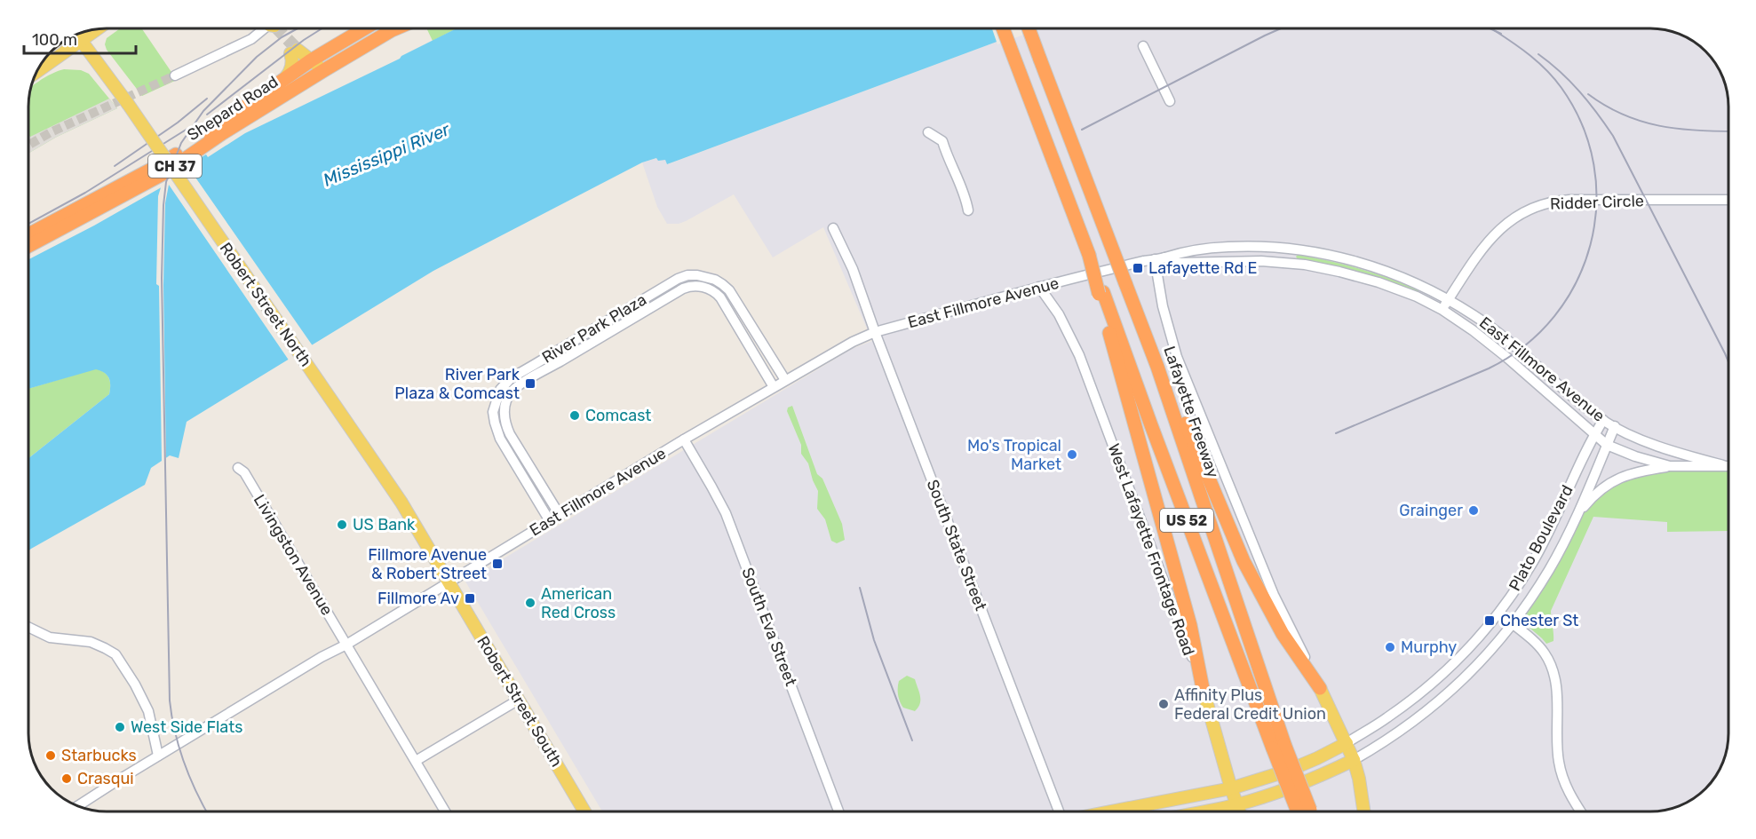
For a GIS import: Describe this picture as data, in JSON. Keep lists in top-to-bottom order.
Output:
{
  "streets": {
    "highway": [
      "Shepard Road",
      "CH 37",
      "Lafayette Freeway",
      "US 52"
    ],
    "main road": [
      "Robert Street North",
      "Plato Boulevard",
      "West Lafayette Frontage Road",
      "Robert Street South"
    ],
    "street": [
      "Ridder Circle",
      "East Fillmore Avenue",
      "River Park Plaza",
      "South State Street",
      "Livingston Avenue",
      "South Eva Street"
    ]
  },
  "crossings": [
    ["Shepard Road", "CH 37"],
    ["Ridder Circle", "East Fillmore Avenue"],
    ["East Fillmore Avenue", "Robert Street North"],
    ["East Fillmore Avenue", "River Park Plaza"],
    ["East Fillmore Avenue", "Plato Boulevard"],
    ["East Fillmore Avenue", "South State Street"],
    ["East Fillmore Avenue", "West Lafayette Frontage Road"],
    ["East Fillmore Avenue", "Livingston Avenue"],
    ["East Fillmore Avenue", "South Eva Street"],
    ["East Fillmore Avenue", "Robert Street South"],
    ["Robert Street North", "Robert Street South"],
    ["Plato Boulevard", "West Lafayette Frontage Road"]
  ],
  "water": ["Mississippi River"],
  "places": {
    "transit": [
      "Lafayette Rd E",
      "River Park Plaza & Comcast",
      "Fillmore Avenue & Robert Street",
      "Fillmore Av",
      "Chester St"
    ],
    "other": [
      "Comcast",
      "Mo's Tropical Market",
      "Grainger",
      "US Bank",
      "American Red Cross",
      "Murphy",
      "Affinity Plus Federal Credit Union",
      "West Side Flats",
      "Starbucks",
      "Crasqui"
    ]
  },
  "scale_bar": "100 m"
}
